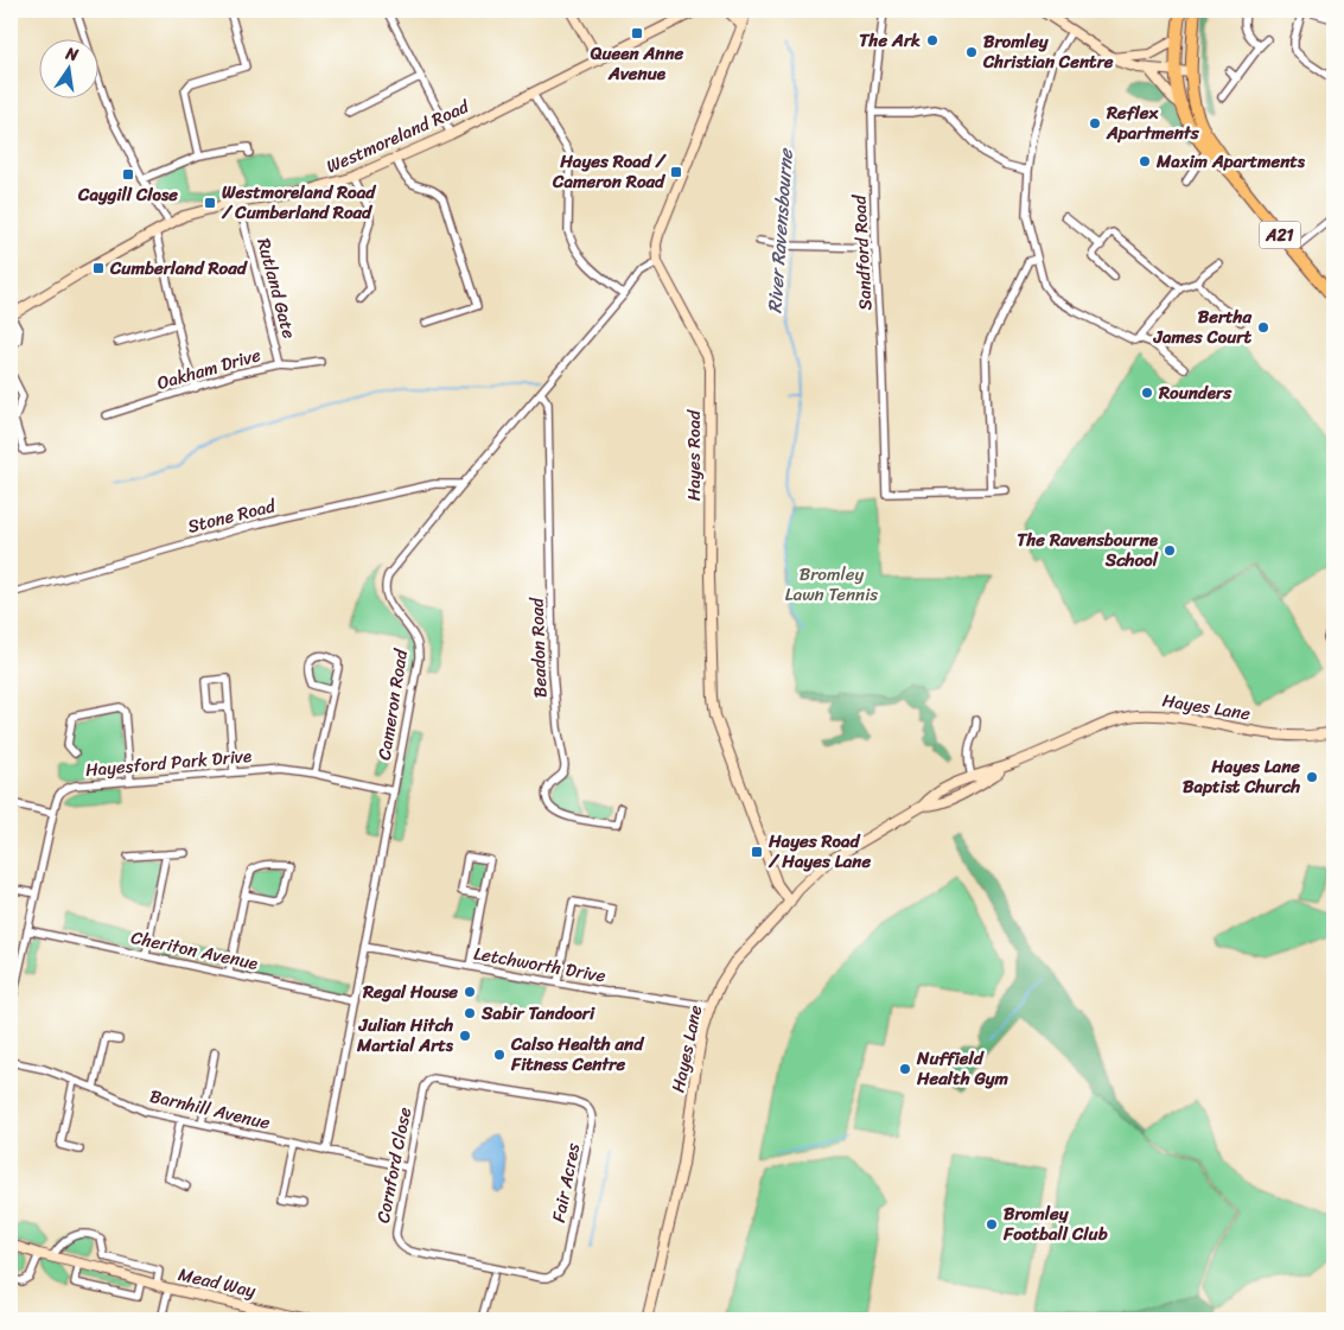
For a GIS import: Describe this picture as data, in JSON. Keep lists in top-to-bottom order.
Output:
{
  "streets": {
    "main road": [
      "Westmoreland Road",
      "A21",
      "Hayes Road",
      "Hayes Lane",
      "Mead Way"
    ],
    "street": [
      "Sandford Road",
      "Rutland Gate",
      "Oakham Drive",
      "Stone Road",
      "Beadon Road",
      "Cameron Road",
      "Hayesford Park Drive",
      "Cheriton Avenue",
      "Letchworth Drive",
      "Barnhill Avenue",
      "Cornford Close",
      "Fair Acres"
    ]
  },
  "crossings": [
    ["Rutland Gate", "Oakham Drive"],
    ["Hayes Road", "Cameron Road"],
    ["Hayes Road", "Hayes Lane"],
    ["Stone Road", "Cameron Road"],
    ["Beadon Road", "Cameron Road"],
    ["Cameron Road", "Hayesford Park Drive"],
    ["Cameron Road", "Cheriton Avenue"],
    ["Cameron Road", "Letchworth Drive"],
    ["Cameron Road", "Barnhill Avenue"],
    ["Hayes Lane", "Letchworth Drive"],
    ["Hayesford Park Drive", "Cheriton Avenue"],
    ["Barnhill Avenue", "Cornford Close"],
    ["Cornford Close", "Fair Acres"]
  ],
  "water": ["River Ravensbourne"],
  "parks": ["Bromley Lawn Tennis"],
  "places": {
    "transit": [
      "Queen Anne Avenue",
      "Hayes Road / Cameron Road",
      "Caygill Close",
      "Westmoreland Road / Cumberland Road",
      "Cumberland Road",
      "Hayes Road / Hayes Lane"
    ],
    "other": [
      "The Ark",
      "Bromley Christian Centre",
      "Reflex Apartments",
      "Maxim Apartments",
      "Bertha James Court",
      "Rounders",
      "The Ravensbourne School",
      "Hayes Lane Baptist Church",
      "Regal House",
      "Sabir Tandoori",
      "Julian Hitch Martial Arts",
      "Calso Health and Fitness Centre",
      "Nuffield Health Gym",
      "Bromley Football Club"
    ]
  },
  "north": "top"
}
